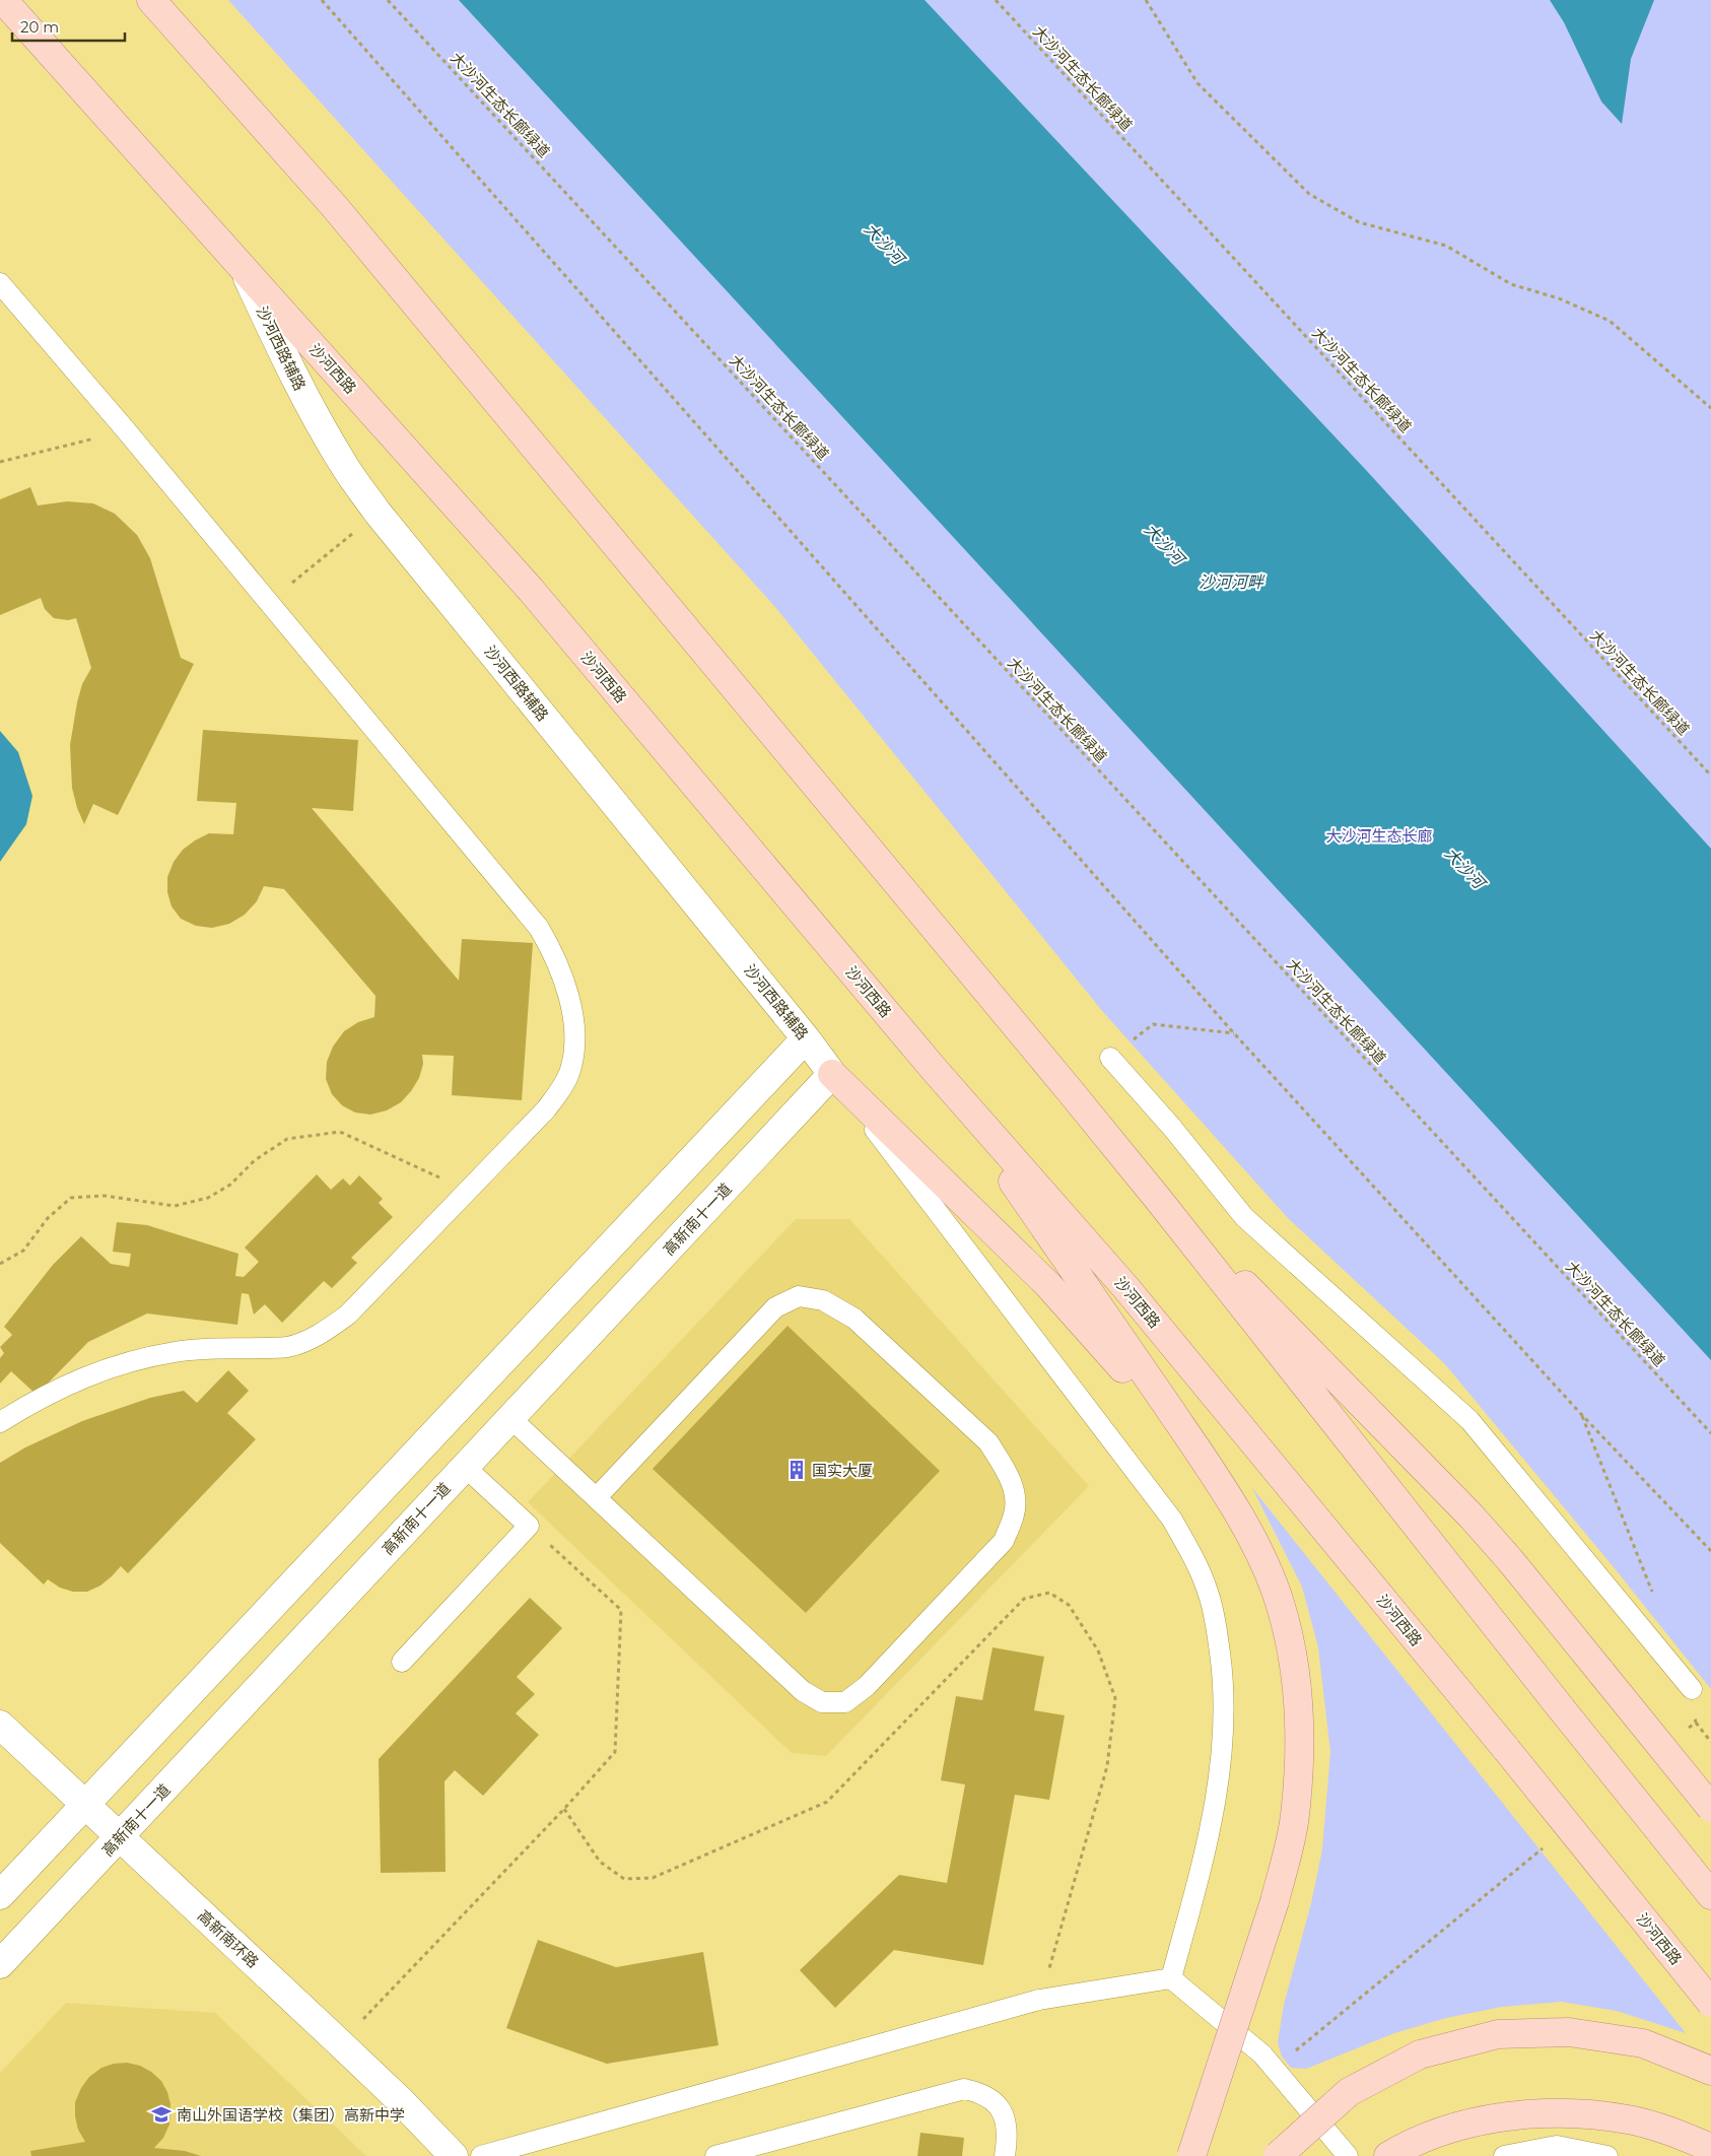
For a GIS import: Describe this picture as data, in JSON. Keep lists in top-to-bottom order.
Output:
{
  "streets": {
    "main road": ["沙河西路"],
    "street": ["沙河西路辅路", "高新南十一道", "高新南环路"],
    "path": ["大沙河生态长廊绿道"]
  },
  "crossings": [
    ["沙河西路辅路", "沙河西路"],
    ["沙河西路辅路", "高新南十一道"],
    ["高新南十一道", "高新南环路"]
  ],
  "water": ["大沙河", "沙河河畔"],
  "parks": ["大沙河生态长廊"],
  "places": {
    "building": ["国实大厦"],
    "school or university": ["南山外国语学校（集团）高新中学"]
  },
  "scale_bar": "20 m"
}
